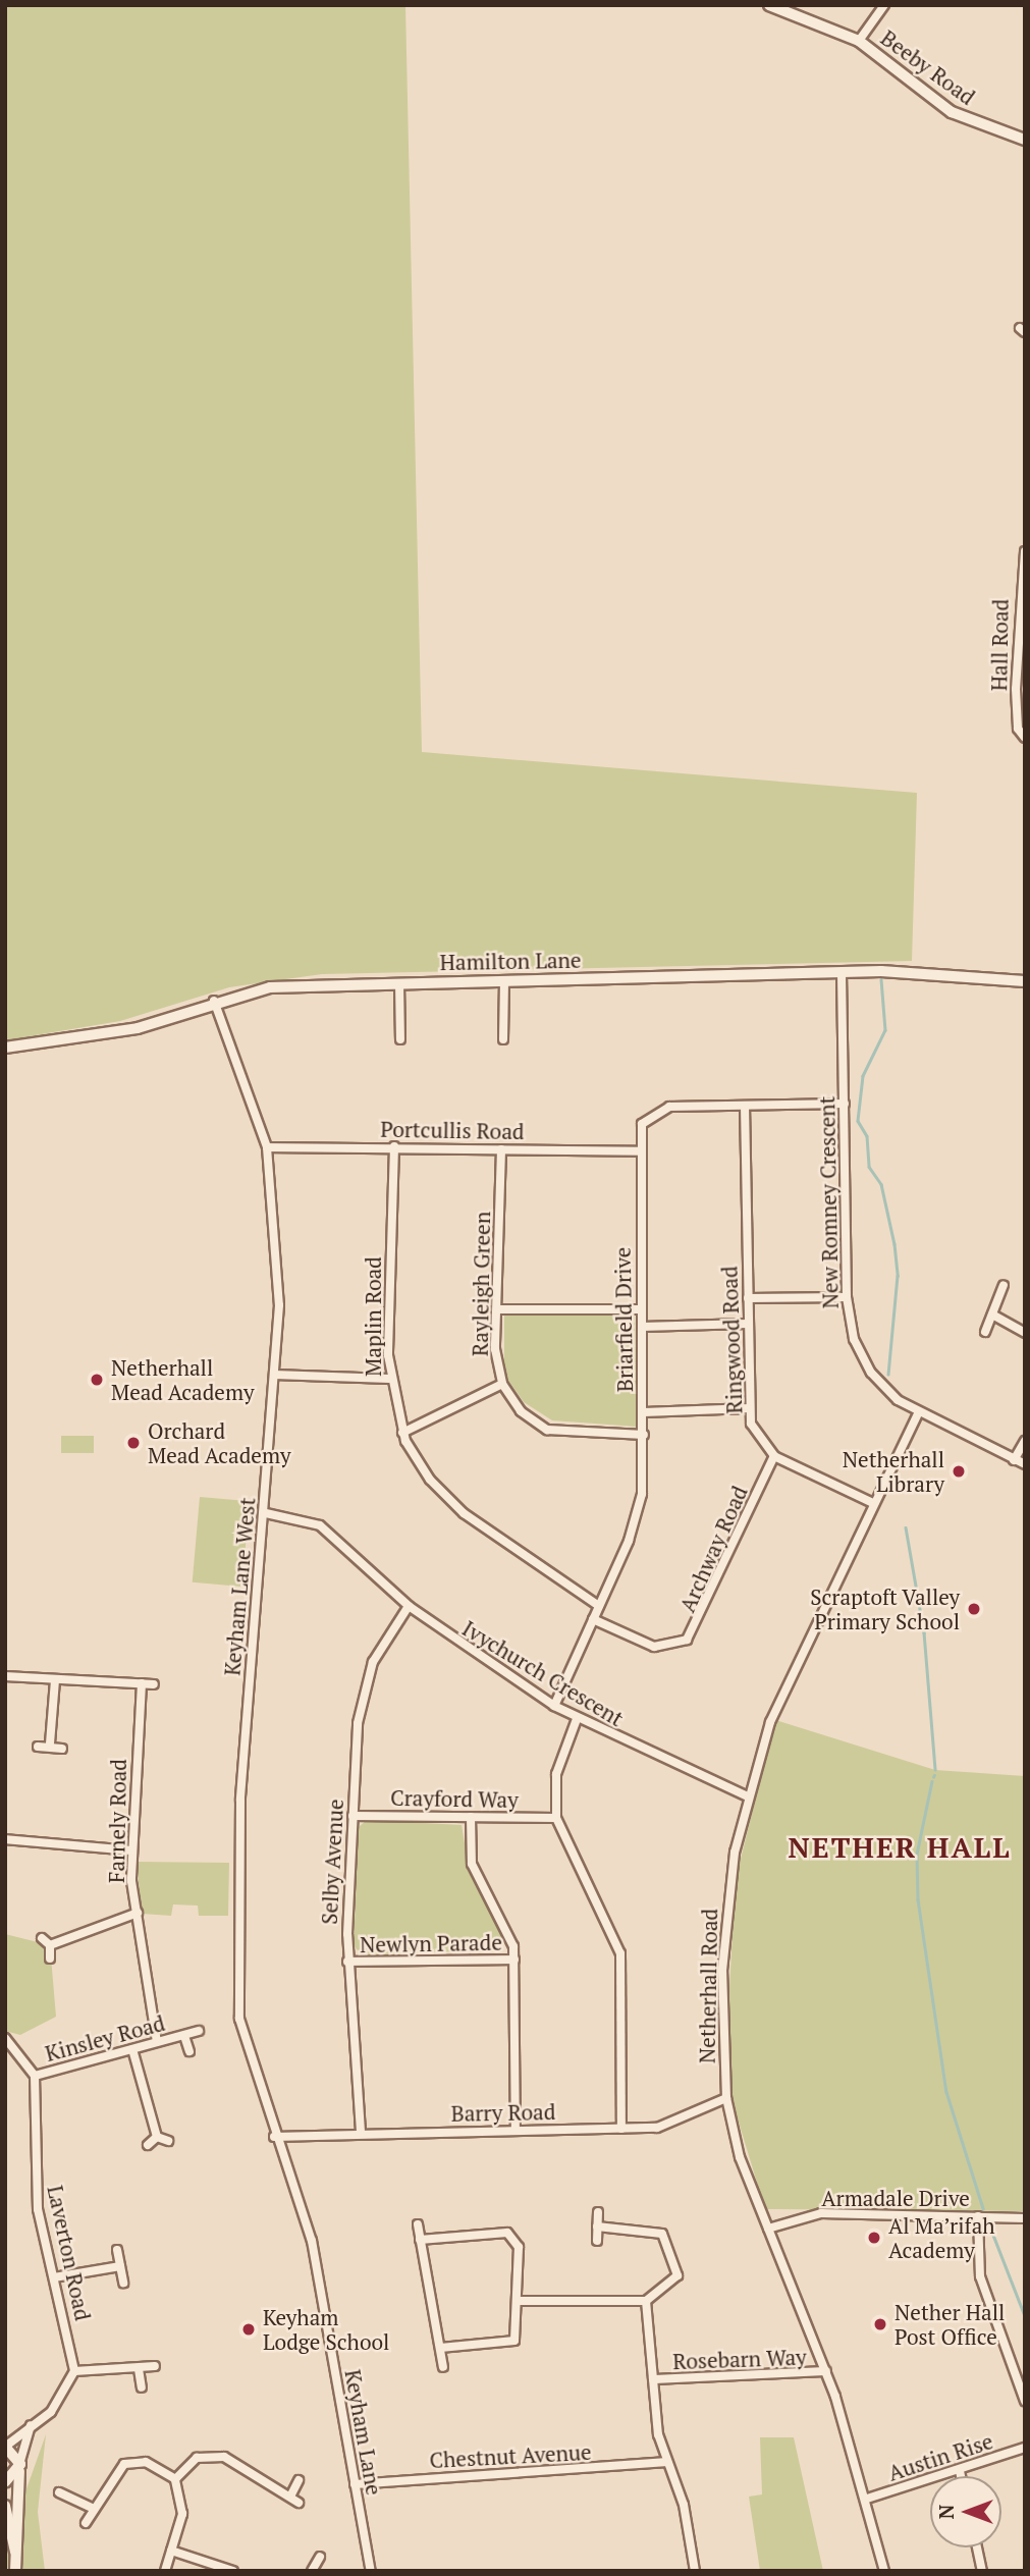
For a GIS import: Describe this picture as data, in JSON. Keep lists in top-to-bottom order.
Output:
{
  "streets": {
    "street": [
      "Beeby Road",
      "Hall Road",
      "Hamilton Lane",
      "Portcullis Road",
      "New Romney Crescent",
      "Rayleigh Green",
      "Maplin Road",
      "Briarfield Drive",
      "Ringwood Road",
      "Archway Road",
      "Keyham Lane West",
      "Ivychurch Crescent",
      "Crayford Way",
      "Farnely Road",
      "Selby Avenue",
      "Newlyn Parade",
      "Netherhall Road",
      "Kinsley Road",
      "Barry Road",
      "Armadale Drive",
      "Laverton Road",
      "Rosebarn Way",
      "Keyham Lane",
      "Chestnut Avenue",
      "Austin Rise"
    ]
  },
  "crossings": [
    ["Hamilton Lane", "New Romney Crescent"],
    ["Hamilton Lane", "Keyham Lane West"],
    ["Portcullis Road", "Rayleigh Green"],
    ["Portcullis Road", "Maplin Road"],
    ["Portcullis Road", "Briarfield Drive"],
    ["Portcullis Road", "Keyham Lane West"],
    ["New Romney Crescent", "Briarfield Drive"],
    ["New Romney Crescent", "Netherhall Road"],
    ["Rayleigh Green", "Briarfield Drive"],
    ["Maplin Road", "Briarfield Drive"],
    ["Briarfield Drive", "Ringwood Road"],
    ["Briarfield Drive", "Archway Road"],
    ["Briarfield Drive", "Ivychurch Crescent"],
    ["Ringwood Road", "Archway Road"],
    ["Ringwood Road", "Netherhall Road"],
    ["Keyham Lane West", "Ivychurch Crescent"],
    ["Keyham Lane West", "Barry Road"],
    ["Keyham Lane West", "Keyham Lane"],
    ["Ivychurch Crescent", "Selby Avenue"],
    ["Ivychurch Crescent", "Netherhall Road"],
    ["Crayford Way", "Selby Avenue"],
    ["Farnely Road", "Kinsley Road"],
    ["Selby Avenue", "Newlyn Parade"],
    ["Selby Avenue", "Barry Road"],
    ["Netherhall Road", "Barry Road"],
    ["Netherhall Road", "Armadale Drive"],
    ["Netherhall Road", "Rosebarn Way"],
    ["Netherhall Road", "Austin Rise"],
    ["Kinsley Road", "Laverton Road"],
    ["Barry Road", "Keyham Lane"],
    ["Keyham Lane", "Chestnut Avenue"]
  ],
  "districts": ["NETHER HALL"],
  "places": [
    "Netherhall Mead Academy",
    "Orchard Mead Academy",
    "Netherhall Library",
    "Scraptoft Valley Primary School",
    "Al Ma’rifah Academy",
    "Nether Hall Post Office",
    "Keyham Lodge School"
  ],
  "north": "left"
}
